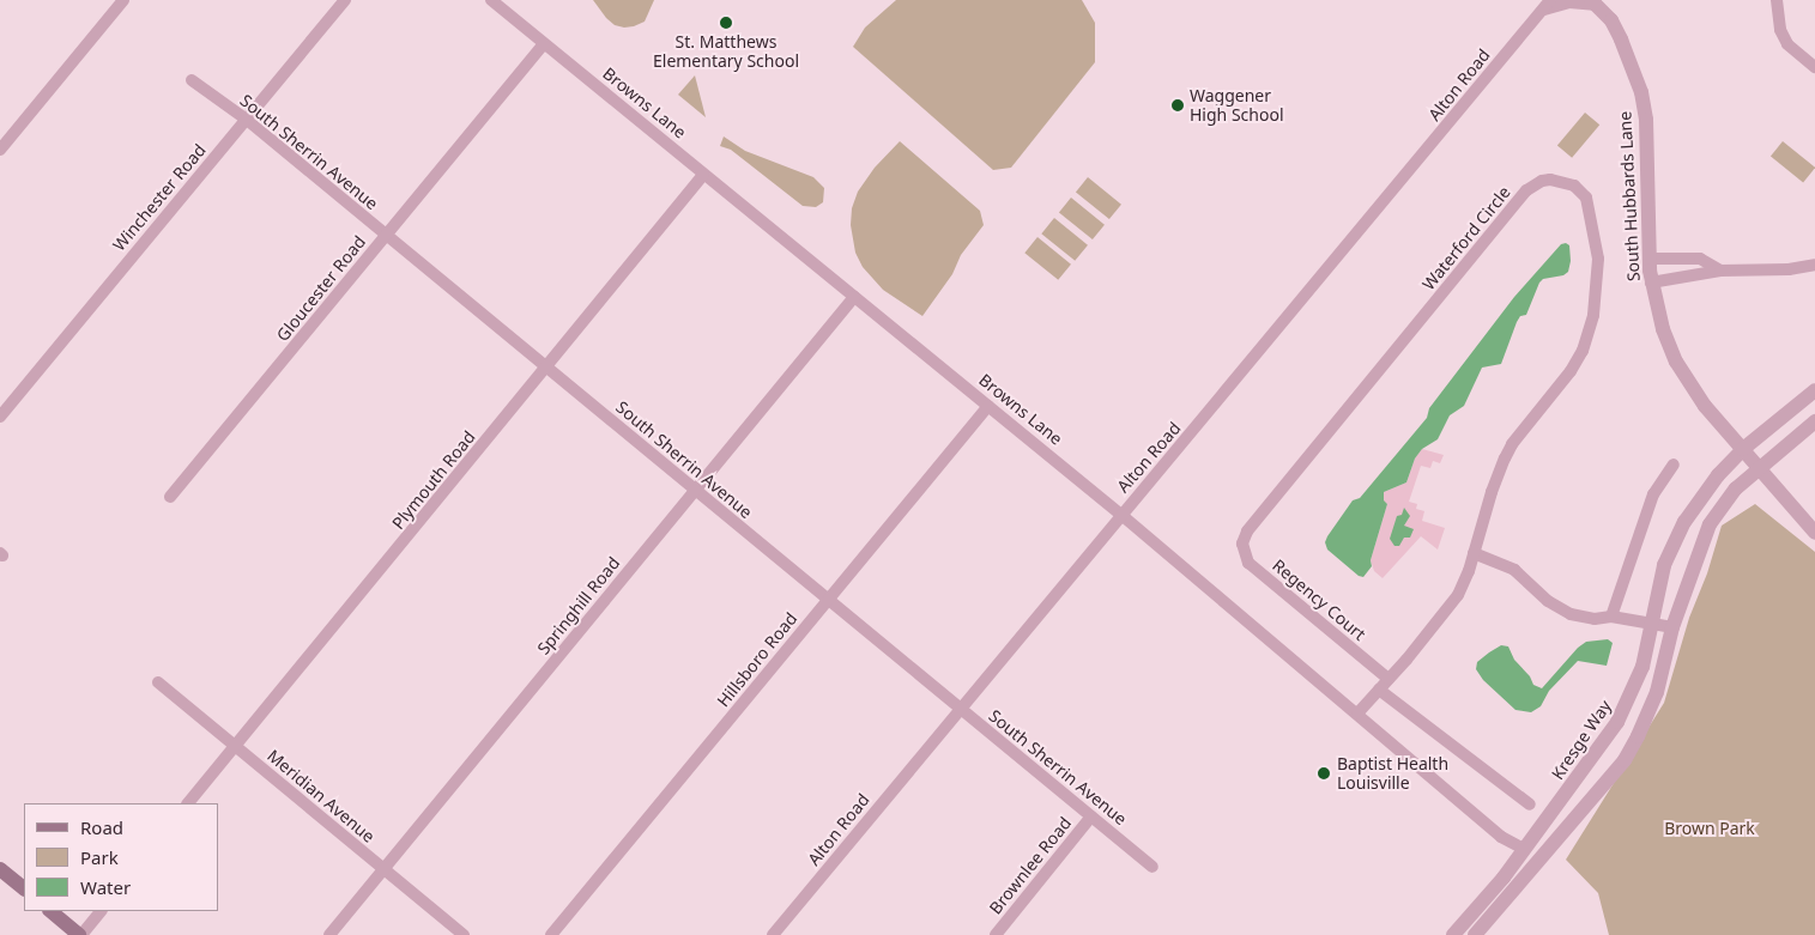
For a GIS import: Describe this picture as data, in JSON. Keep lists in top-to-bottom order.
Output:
{
  "streets": {
    "street": [
      "Alton Road",
      "Browns Lane",
      "South Sherrin Avenue",
      "South Hubbards Lane",
      "Winchester Road",
      "Waterford Circle",
      "Gloucester Road",
      "Plymouth Road",
      "Regency Court",
      "Springhill Road",
      "Hillsboro Road",
      "Kresge Way",
      "Meridian Avenue",
      "Brownlee Road"
    ]
  },
  "crossings": [
    ["Alton Road", "Browns Lane"],
    ["Alton Road", "South Sherrin Avenue"],
    ["Browns Lane", "Waterford Circle"],
    ["Browns Lane", "Gloucester Road"],
    ["Browns Lane", "Plymouth Road"],
    ["Browns Lane", "Springhill Road"],
    ["Browns Lane", "Hillsboro Road"],
    ["Browns Lane", "Kresge Way"],
    ["South Sherrin Avenue", "Winchester Road"],
    ["South Sherrin Avenue", "Gloucester Road"],
    ["South Sherrin Avenue", "Plymouth Road"],
    ["South Sherrin Avenue", "Springhill Road"],
    ["South Sherrin Avenue", "Hillsboro Road"],
    ["South Sherrin Avenue", "Brownlee Road"],
    ["South Hubbards Lane", "Kresge Way"],
    ["Waterford Circle", "Regency Court"],
    ["Plymouth Road", "Meridian Avenue"],
    ["Springhill Road", "Meridian Avenue"]
  ],
  "parks": ["Brown Park"],
  "places": ["St. Matthews Elementary School", "Waggener High School", "Baptist Health Louisville"],
  "legend": ["Road", "Park", "Water"]
}
